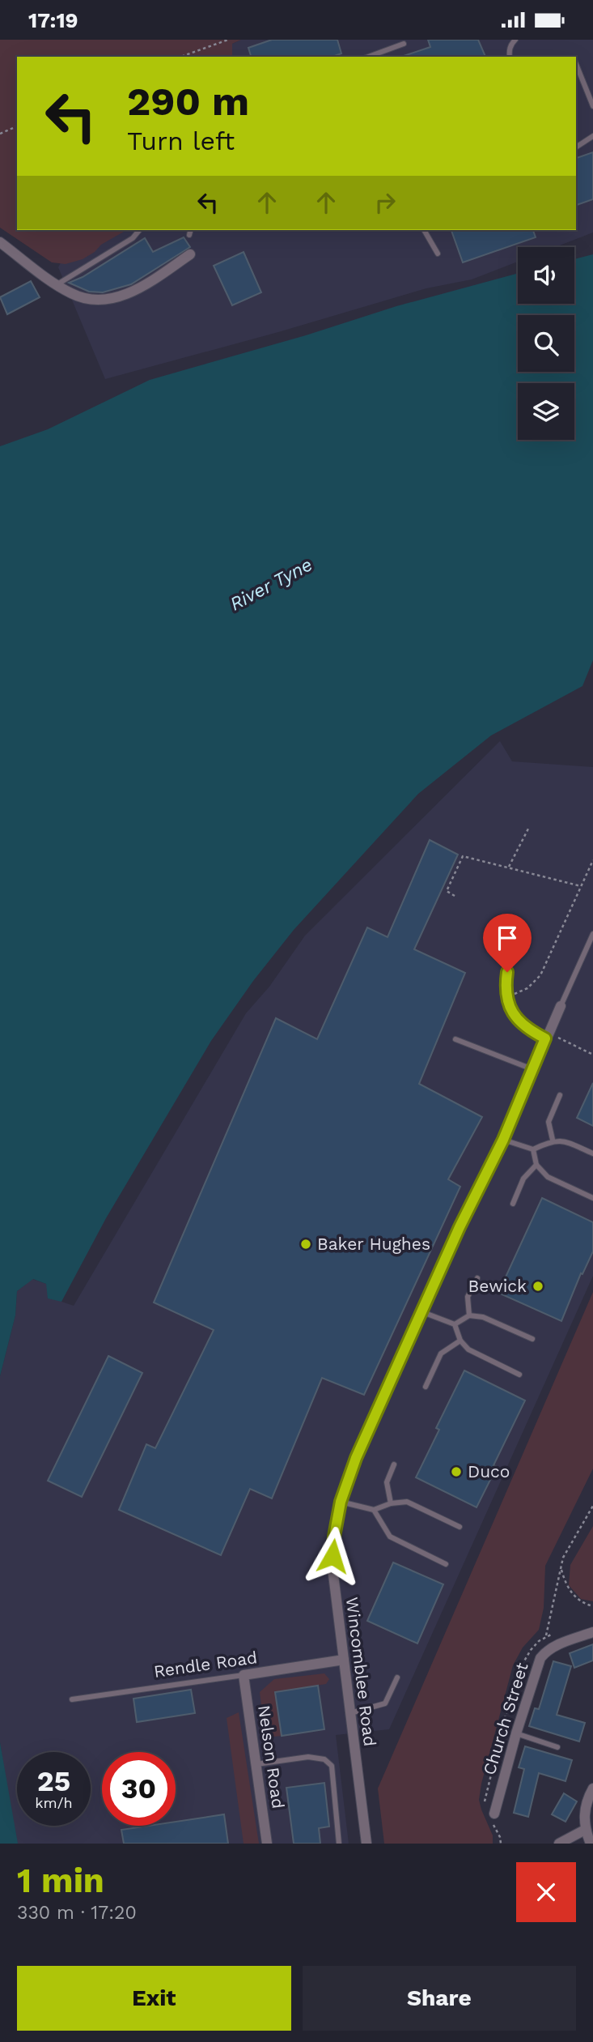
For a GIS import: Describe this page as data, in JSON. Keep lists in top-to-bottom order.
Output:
{
  "streets": {
    "street": [
      "Rendle Road",
      "Wincomblee Road",
      "Church Street",
      "Nelson Road"
    ]
  },
  "crossings": [
    ["Rendle Road", "Wincomblee Road"],
    ["Rendle Road", "Nelson Road"]
  ],
  "water": ["River Tyne"],
  "places": ["Baker Hughes", "Bewick", "Duco"],
  "page": {
    "status": "17:19",
    "turn": ["290 m", "Turn left"],
    "speed": "25 km/h",
    "limit": "30",
    "heading": ["1 min", "330 m · 17:20"],
    "buttons": ["Exit", "Share"]
  }
}
